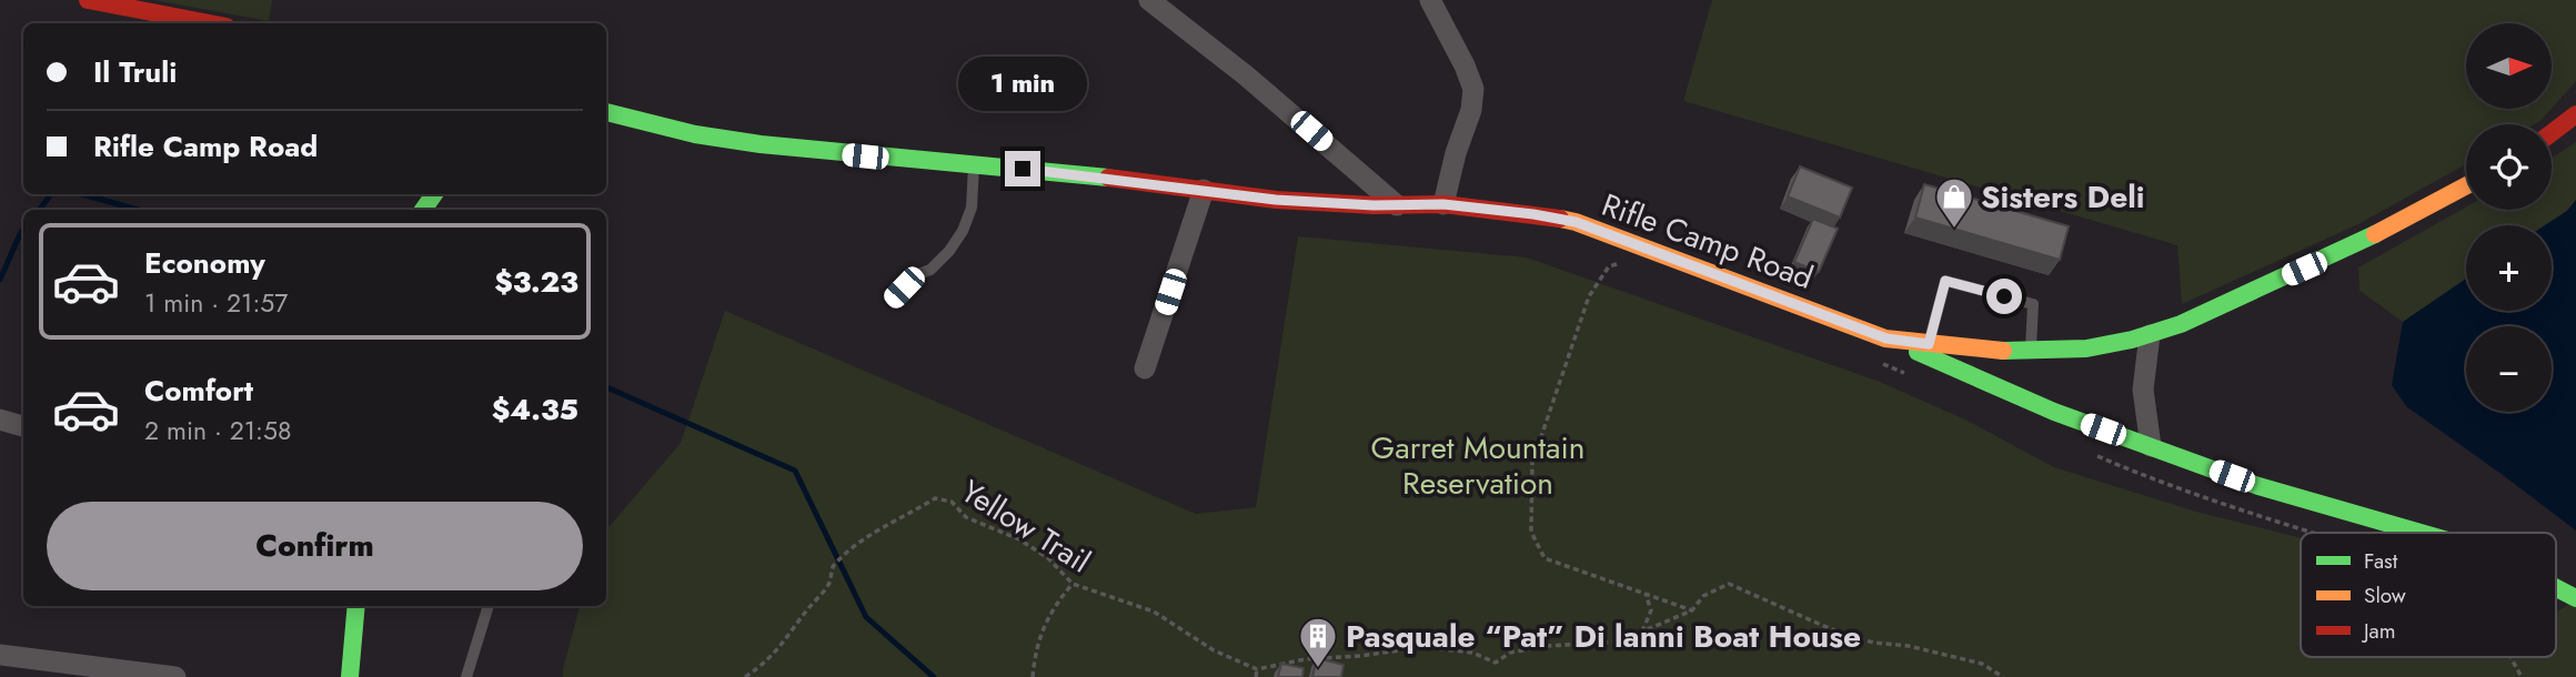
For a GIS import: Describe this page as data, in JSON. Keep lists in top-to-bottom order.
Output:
{
  "streets": {
    "street": ["Rifle Camp Road"],
    "path": ["Yellow Trail"]
  },
  "parks": ["Garret Mountain Reservation"],
  "places": {
    "shop": ["Sisters Deli"],
    "building": ["Pasquale “Pat” Di lanni Boat House"]
  },
  "legend": ["Fast", "Slow", "Jam"],
  "north": "right",
  "page": {
    "map_buttons": ["+", "−"],
    "banner": ["Il Truli", "Rifle Camp Road"],
    "bubble": "1 min",
    "list": [
      {
        "name": "Economy",
        "note": "1 min · 21:57",
        "value": "$3.23"
      },
      {
        "name": "Comfort",
        "note": "2 min · 21:58",
        "value": "$4.35"
      }
    ],
    "buttons": "Confirm"
  }
}
